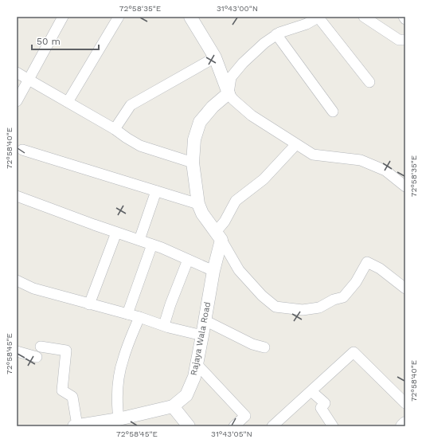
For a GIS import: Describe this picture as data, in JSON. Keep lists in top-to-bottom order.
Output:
{
  "streets": {
    "street": ["Rajaya Wala Road"]
  },
  "scale_bar": "50 m",
  "coordinates": [
    "72°58'35\"E",
    "31°43'00\"N",
    "72°58'40\"E",
    "72°58'45\"E",
    "31°43'05\"N"
  ]
}
